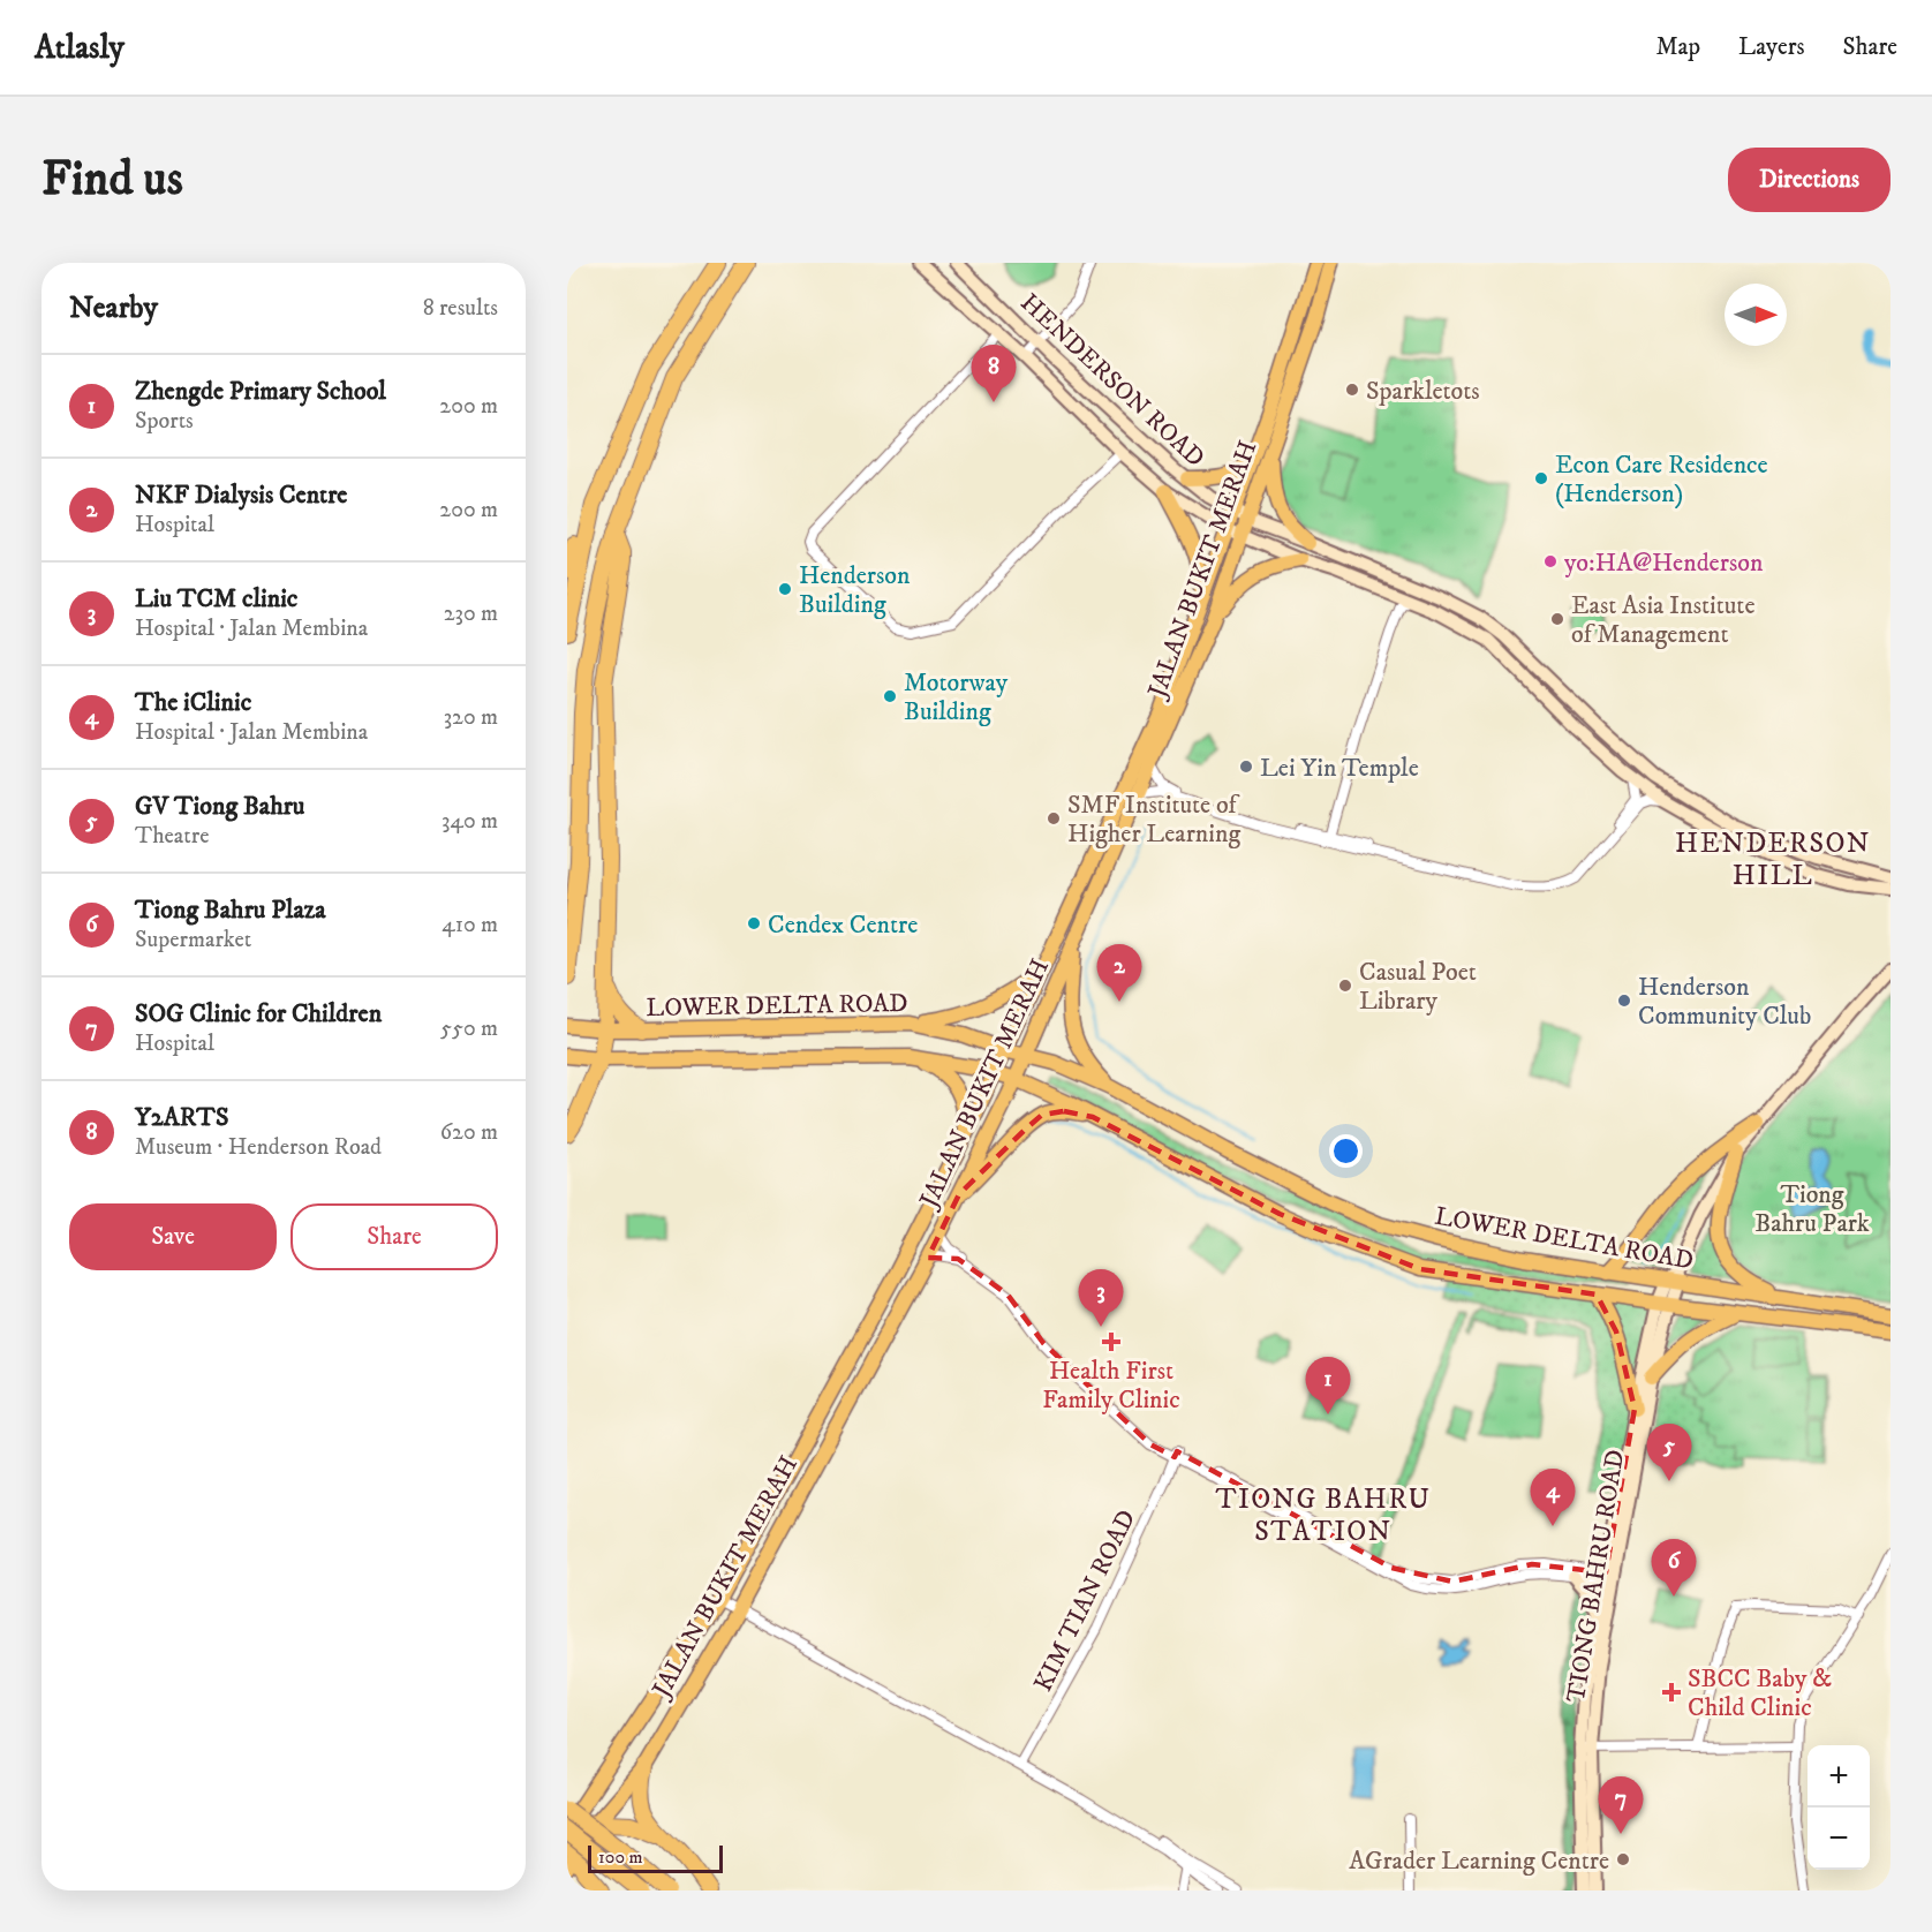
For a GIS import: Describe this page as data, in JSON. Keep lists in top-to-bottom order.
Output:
{
  "streets": {
    "main road": [
      "HENDERSON ROAD",
      "JALAN BUKIT MERAH",
      "LOWER DELTA ROAD",
      "TIONG BAHRU ROAD"
    ],
    "street": ["KIM TIAN ROAD"]
  },
  "crossings": [
    ["HENDERSON ROAD", "JALAN BUKIT MERAH"],
    ["JALAN BUKIT MERAH", "LOWER DELTA ROAD"],
    ["LOWER DELTA ROAD", "TIONG BAHRU ROAD"]
  ],
  "districts": ["HENDERSON HILL", "TIONG BAHRU STATION"],
  "parks": ["Tiong Bahru Park"],
  "places": {
    "other": [
      "Sparkletots",
      "Econ Care Residence (Henderson)",
      "yo:HA@Henderson",
      "Henderson Building",
      "East Asia Institute of Management",
      "Motorway Building",
      "Lei Yin Temple",
      "SMF Institute of Higher Learning",
      "Cendex Centre",
      "Casual Poet Library",
      "Henderson Community Club",
      "AGrader Learning Centre"
    ],
    "health": ["Health First Family Clinic", "SBCC Baby & Child Clinic"]
  },
  "scale_bar": "100 m",
  "north": "right",
  "page": {
    "header": "Atlasly",
    "nav": ["Map", "Layers", "Share"],
    "buttons": [
      "Directions",
      ["Save", "Share"]
    ],
    "title": "Find us",
    "heading": ["Nearby", "8 results"],
    "pins": [
      "8",
      "2",
      "3",
      "1",
      "5",
      "4",
      "6",
      "7"
    ],
    "list": [
      {
        "mark": "1",
        "name": "Zhengde Primary School",
        "note": "Sports",
        "value": "200 m"
      },
      {
        "mark": "2",
        "name": "NKF Dialysis Centre",
        "note": "Hospital",
        "value": "200 m"
      },
      {
        "mark": "3",
        "name": "Liu TCM clinic",
        "note": "Hospital · Jalan Membina",
        "value": "230 m"
      },
      {
        "mark": "4",
        "name": "The iClinic",
        "note": "Hospital · Jalan Membina",
        "value": "320 m"
      },
      {
        "mark": "5",
        "name": "GV Tiong Bahru",
        "note": "Theatre",
        "value": "340 m"
      },
      {
        "mark": "6",
        "name": "Tiong Bahru Plaza",
        "note": "Supermarket",
        "value": "410 m"
      },
      {
        "mark": "7",
        "name": "SOG Clinic for Children",
        "note": "Hospital",
        "value": "550 m"
      },
      {
        "mark": "8",
        "name": "Y2ARTS",
        "note": "Museum · Henderson Road",
        "value": "620 m"
      }
    ],
    "map_buttons": ["+", "−"],
    "scale": "100 m"
  }
}
